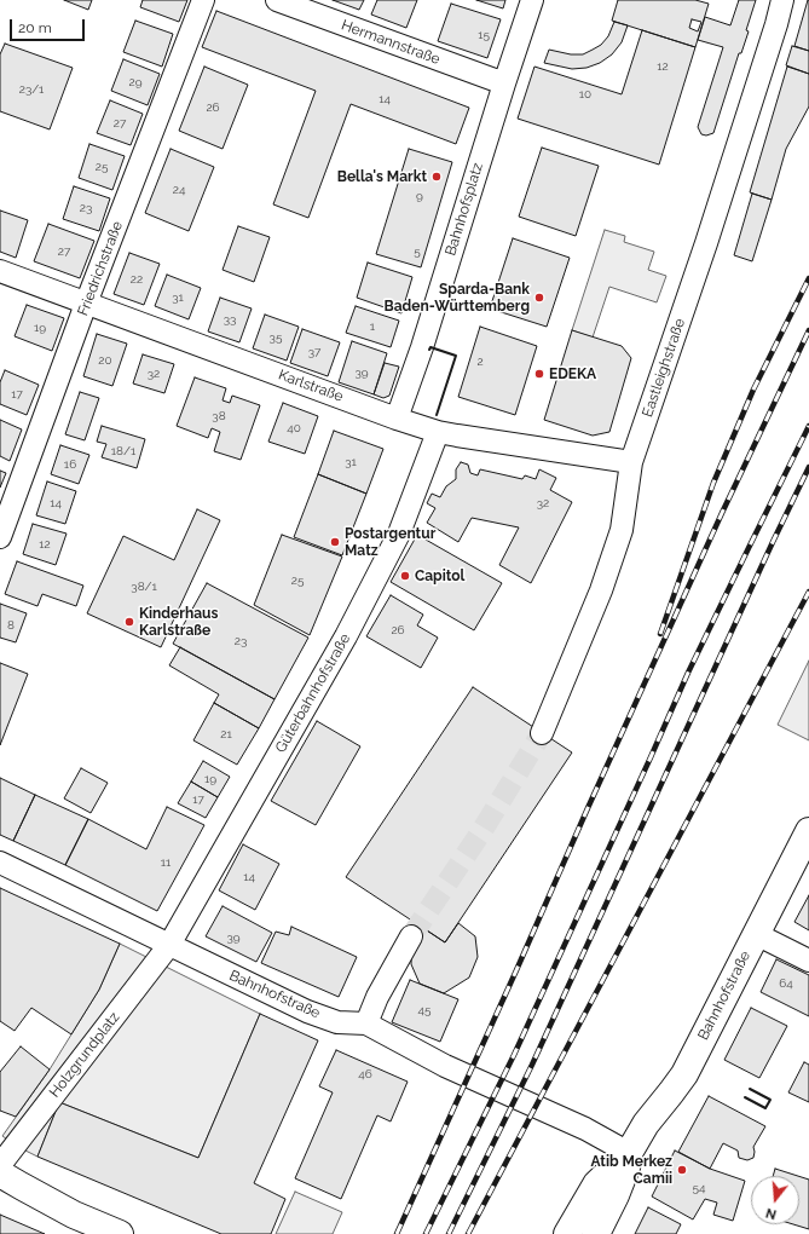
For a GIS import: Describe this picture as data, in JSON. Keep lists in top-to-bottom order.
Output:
{
  "streets": {
    "main road": ["Bahnhofstraße"],
    "street": [
      "Hermannstraße",
      "Bahnhofsplatz",
      "Friedrichstraße",
      "Eastleighstraße",
      "Karlstraße",
      "Güterbahnhofstraße",
      "Holzgrundplatz"
    ]
  },
  "crossings": [
    ["Hermannstraße", "Bahnhofsplatz"],
    ["Bahnhofsplatz", "Karlstraße"],
    ["Friedrichstraße", "Karlstraße"],
    ["Eastleighstraße", "Karlstraße"],
    ["Karlstraße", "Güterbahnhofstraße"],
    ["Güterbahnhofstraße", "Bahnhofstraße"],
    ["Güterbahnhofstraße", "Holzgrundplatz"],
    ["Bahnhofstraße", "Holzgrundplatz"]
  ],
  "places": [
    "Bella's Markt",
    "Sparda-Bank Baden-Württemberg",
    "EDEKA",
    "Postargentur Matz",
    "Capitol",
    "Kinderhaus Karlstraße",
    "Atib Merkez Camii"
  ],
  "house_numbers": [
    "15",
    "12",
    "29",
    "23/1",
    "10",
    "14",
    "26",
    "27",
    "25",
    "24",
    "9",
    "23",
    "27",
    "5",
    "22",
    "31",
    "33",
    "1",
    "19",
    "35",
    "37",
    "20",
    "2",
    "39",
    "32",
    "17",
    "38",
    "40",
    "18/1",
    "31",
    "16",
    "14",
    "32",
    "12",
    "25",
    "38/1",
    "8",
    "26",
    "23",
    "21",
    "19",
    "17",
    "11",
    "14",
    "39",
    "64",
    "45",
    "46",
    "54"
  ],
  "scale_bar": "20 m",
  "north": "bottom"
}
